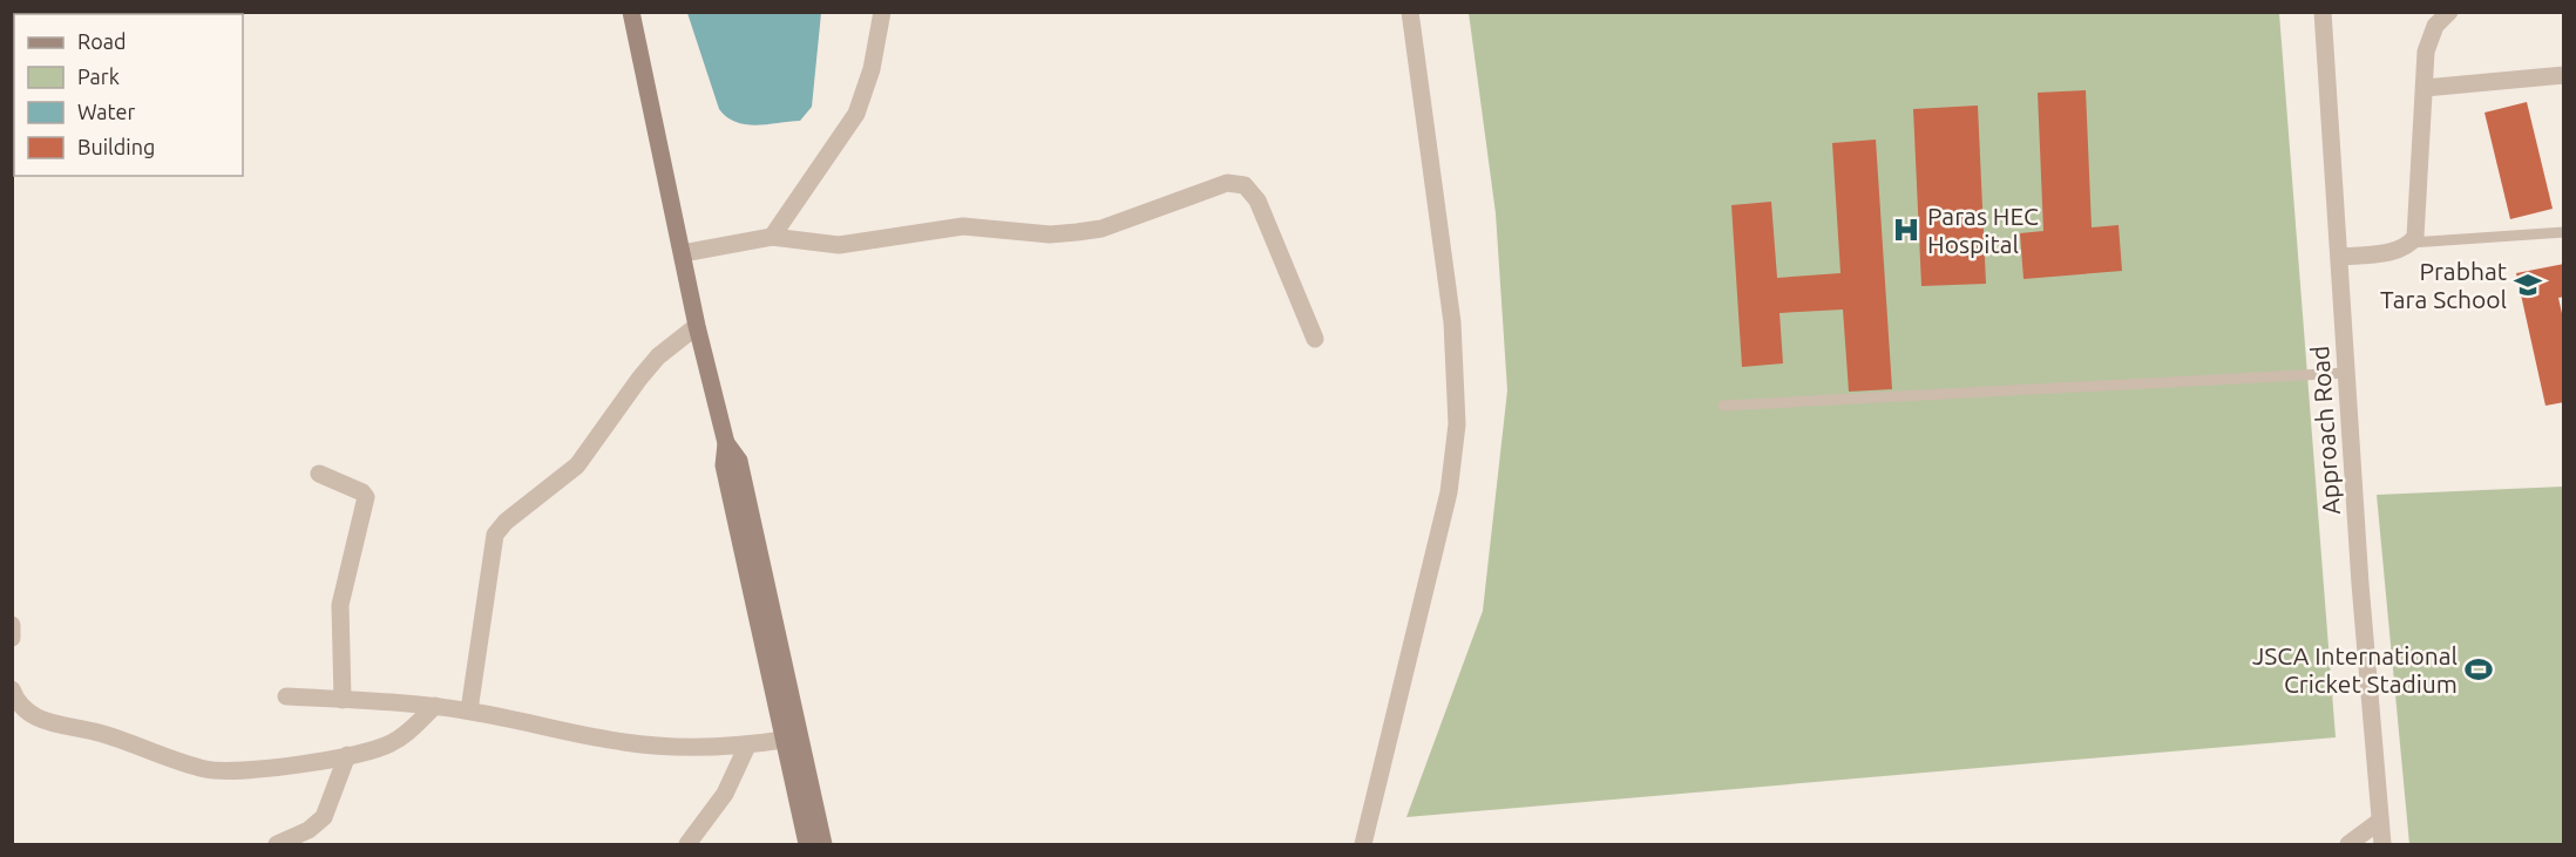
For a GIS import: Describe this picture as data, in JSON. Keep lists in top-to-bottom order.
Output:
{
  "streets": {
    "street": ["Approach Road"]
  },
  "places": {
    "hospital": ["Paras HEC Hospital"],
    "school or university": ["Prabhat Tara School"],
    "sports": ["JSCA International Cricket Stadium"]
  },
  "legend": [
    "Road",
    "Park",
    "Water",
    "Building"
  ]
}
